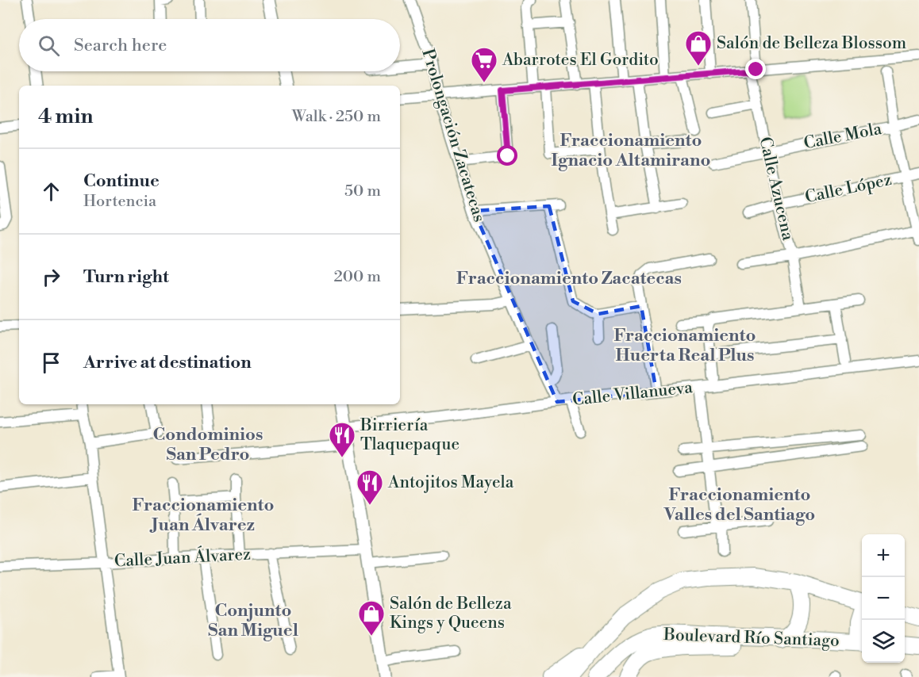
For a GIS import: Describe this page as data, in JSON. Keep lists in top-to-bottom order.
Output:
{
  "streets": {
    "main road": ["Boulevard Río Santiago"],
    "street": [
      "Prolongación Zacatecas",
      "Calle Mola",
      "Calle Azucena",
      "Calle López",
      "Calle Villanueva",
      "Calle Juan Álvarez"
    ]
  },
  "crossings": [
    ["Prolongación Zacatecas", "Calle Villanueva"],
    ["Calle Mola", "Calle Azucena"],
    ["Calle Azucena", "Calle López"]
  ],
  "districts": [
    "Fraccionamiento Ignacio Altamirano",
    "Fraccionamiento Zacatecas",
    "Fraccionamiento Huerta Real Plus",
    "Condominios San Pedro",
    "Fraccionamiento Valles del Santiago",
    "Fraccionamiento Juan Álvarez",
    "Conjunto San Miguel"
  ],
  "places": {
    "shop": ["Salón de Belleza Blossom", "Salón de Belleza Kings y Queens"],
    "supermarket": ["Abarrotes El Gordito"],
    "restaurant": ["Birriería Tlaquepaque", "Antojitos Mayela"]
  },
  "page": {
    "search": "Search here",
    "heading": ["4 min", "Walk · 250 m"],
    "list": [
      ["Continue", "Hortencia", "50 m"],
      ["Turn right", "200 m"],
      "Arrive at destination"
    ],
    "map_buttons": ["+", "−"]
  }
}
